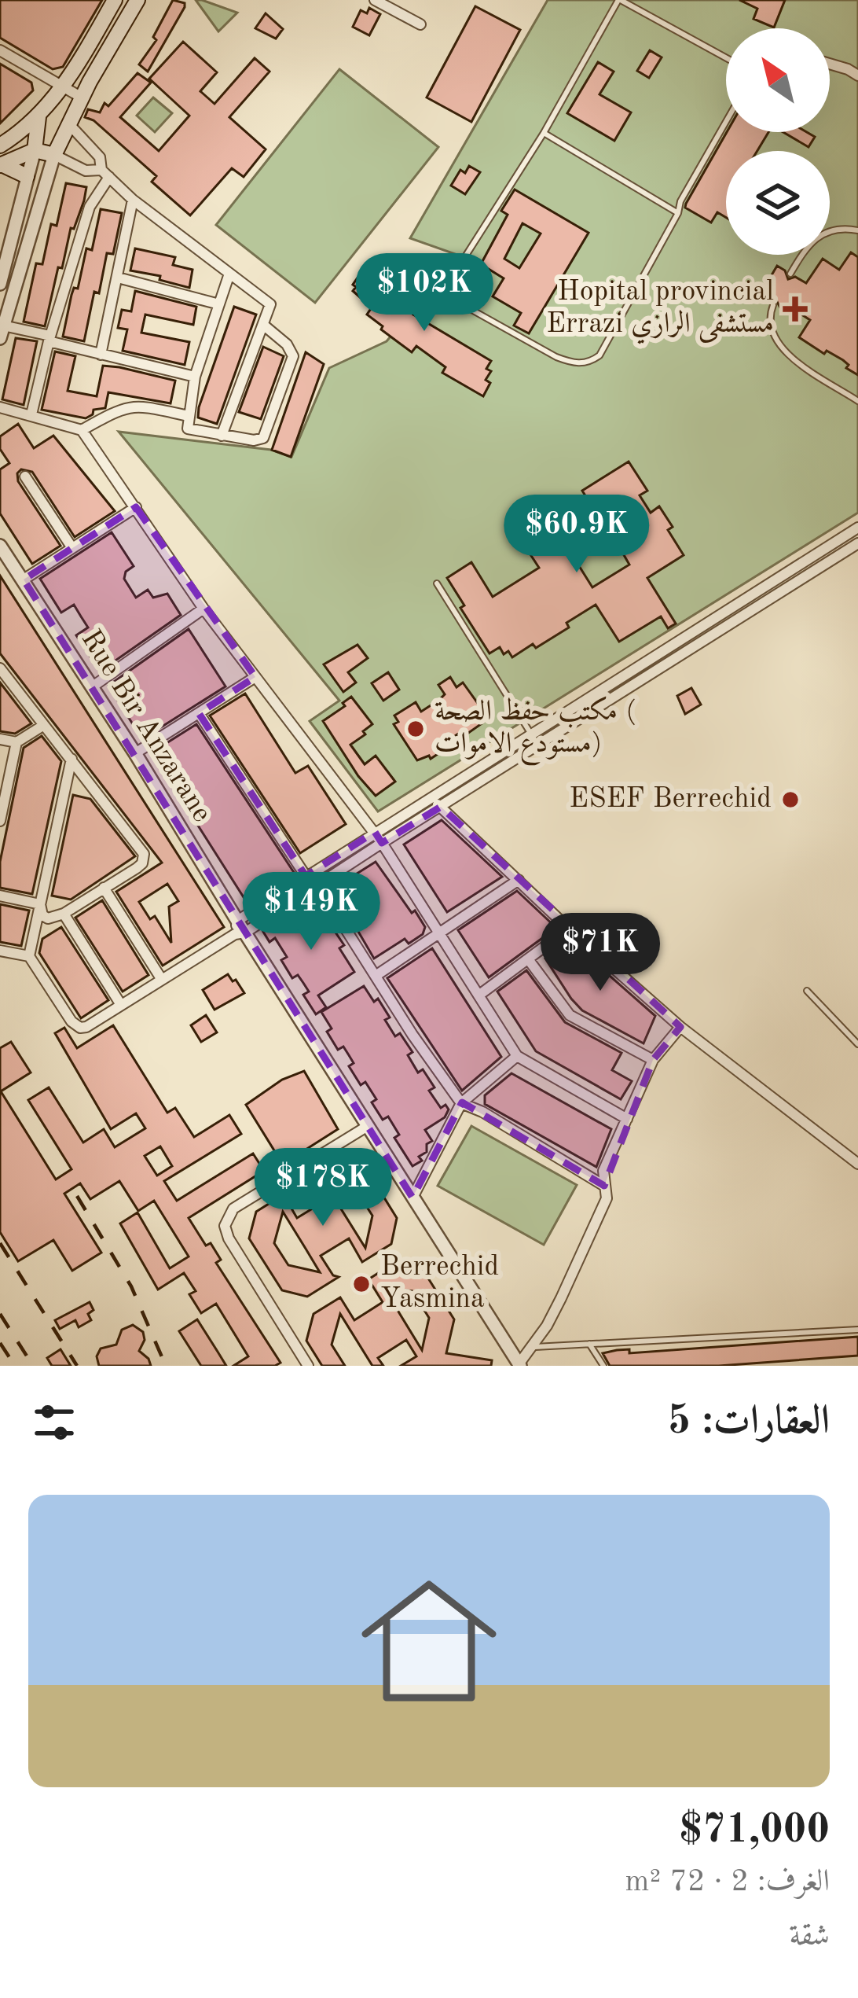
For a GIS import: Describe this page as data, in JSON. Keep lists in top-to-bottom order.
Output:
{
  "streets": {
    "street": ["Rue Bir Anzarane"]
  },
  "places": {
    "health": ["Hopital provincial Errazi مستشفى الرازي"],
    "other": ["مكتب حفظ الصحة ( مستودع الاموات)", "ESEF Berrechid", "Berrechid Yasmina"]
  },
  "north": "top left",
  "page": {
    "price": [
      "$102K",
      "$60.9K",
      "$149K",
      "$71K",
      "$178K"
    ],
    "heading": "العقارات: 5",
    "list": [
      {
        "name": "$71,000",
        "note": "الغرف: 2 · 72 m² · شقة"
      }
    ]
  }
}
